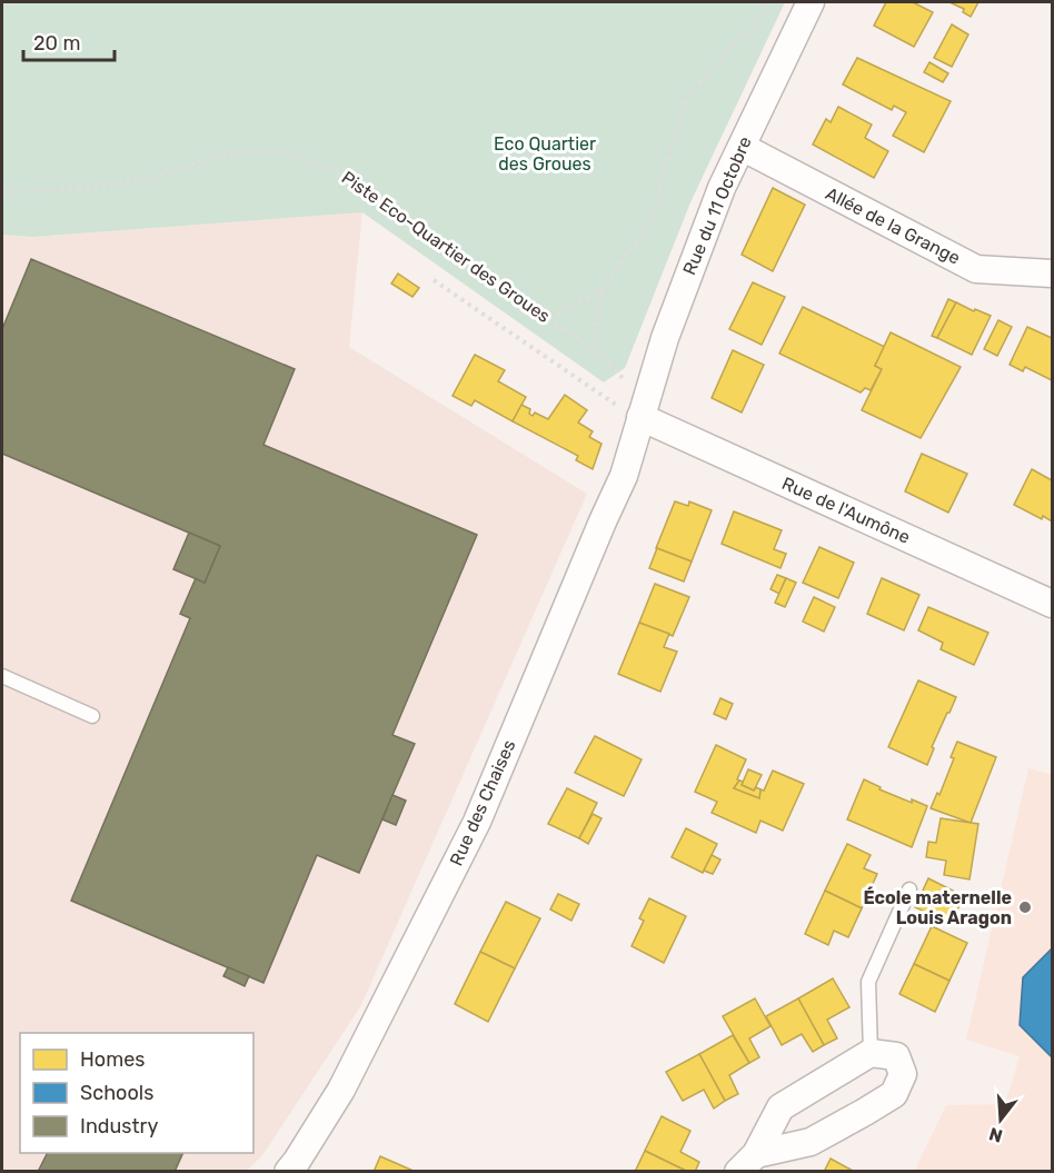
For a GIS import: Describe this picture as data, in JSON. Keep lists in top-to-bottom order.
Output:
{
  "streets": {
    "street": [
      "Rue du 11 Octobre",
      "Allée de la Grange",
      "Rue de l'Aumône",
      "Rue des Chaises"
    ],
    "path": ["Piste Eco-Quartier des Groues"]
  },
  "crossings": [
    ["Rue du 11 Octobre", "Allée de la Grange"],
    ["Rue du 11 Octobre", "Rue de l'Aumône"],
    ["Rue du 11 Octobre", "Rue des Chaises"],
    ["Rue de l'Aumône", "Rue des Chaises"]
  ],
  "parks": ["Eco Quartier des Groues"],
  "places": ["École maternelle Louis Aragon"],
  "legend": ["Homes", "Schools", "Industry"],
  "scale_bar": "20 m",
  "north": "bottom"
}
